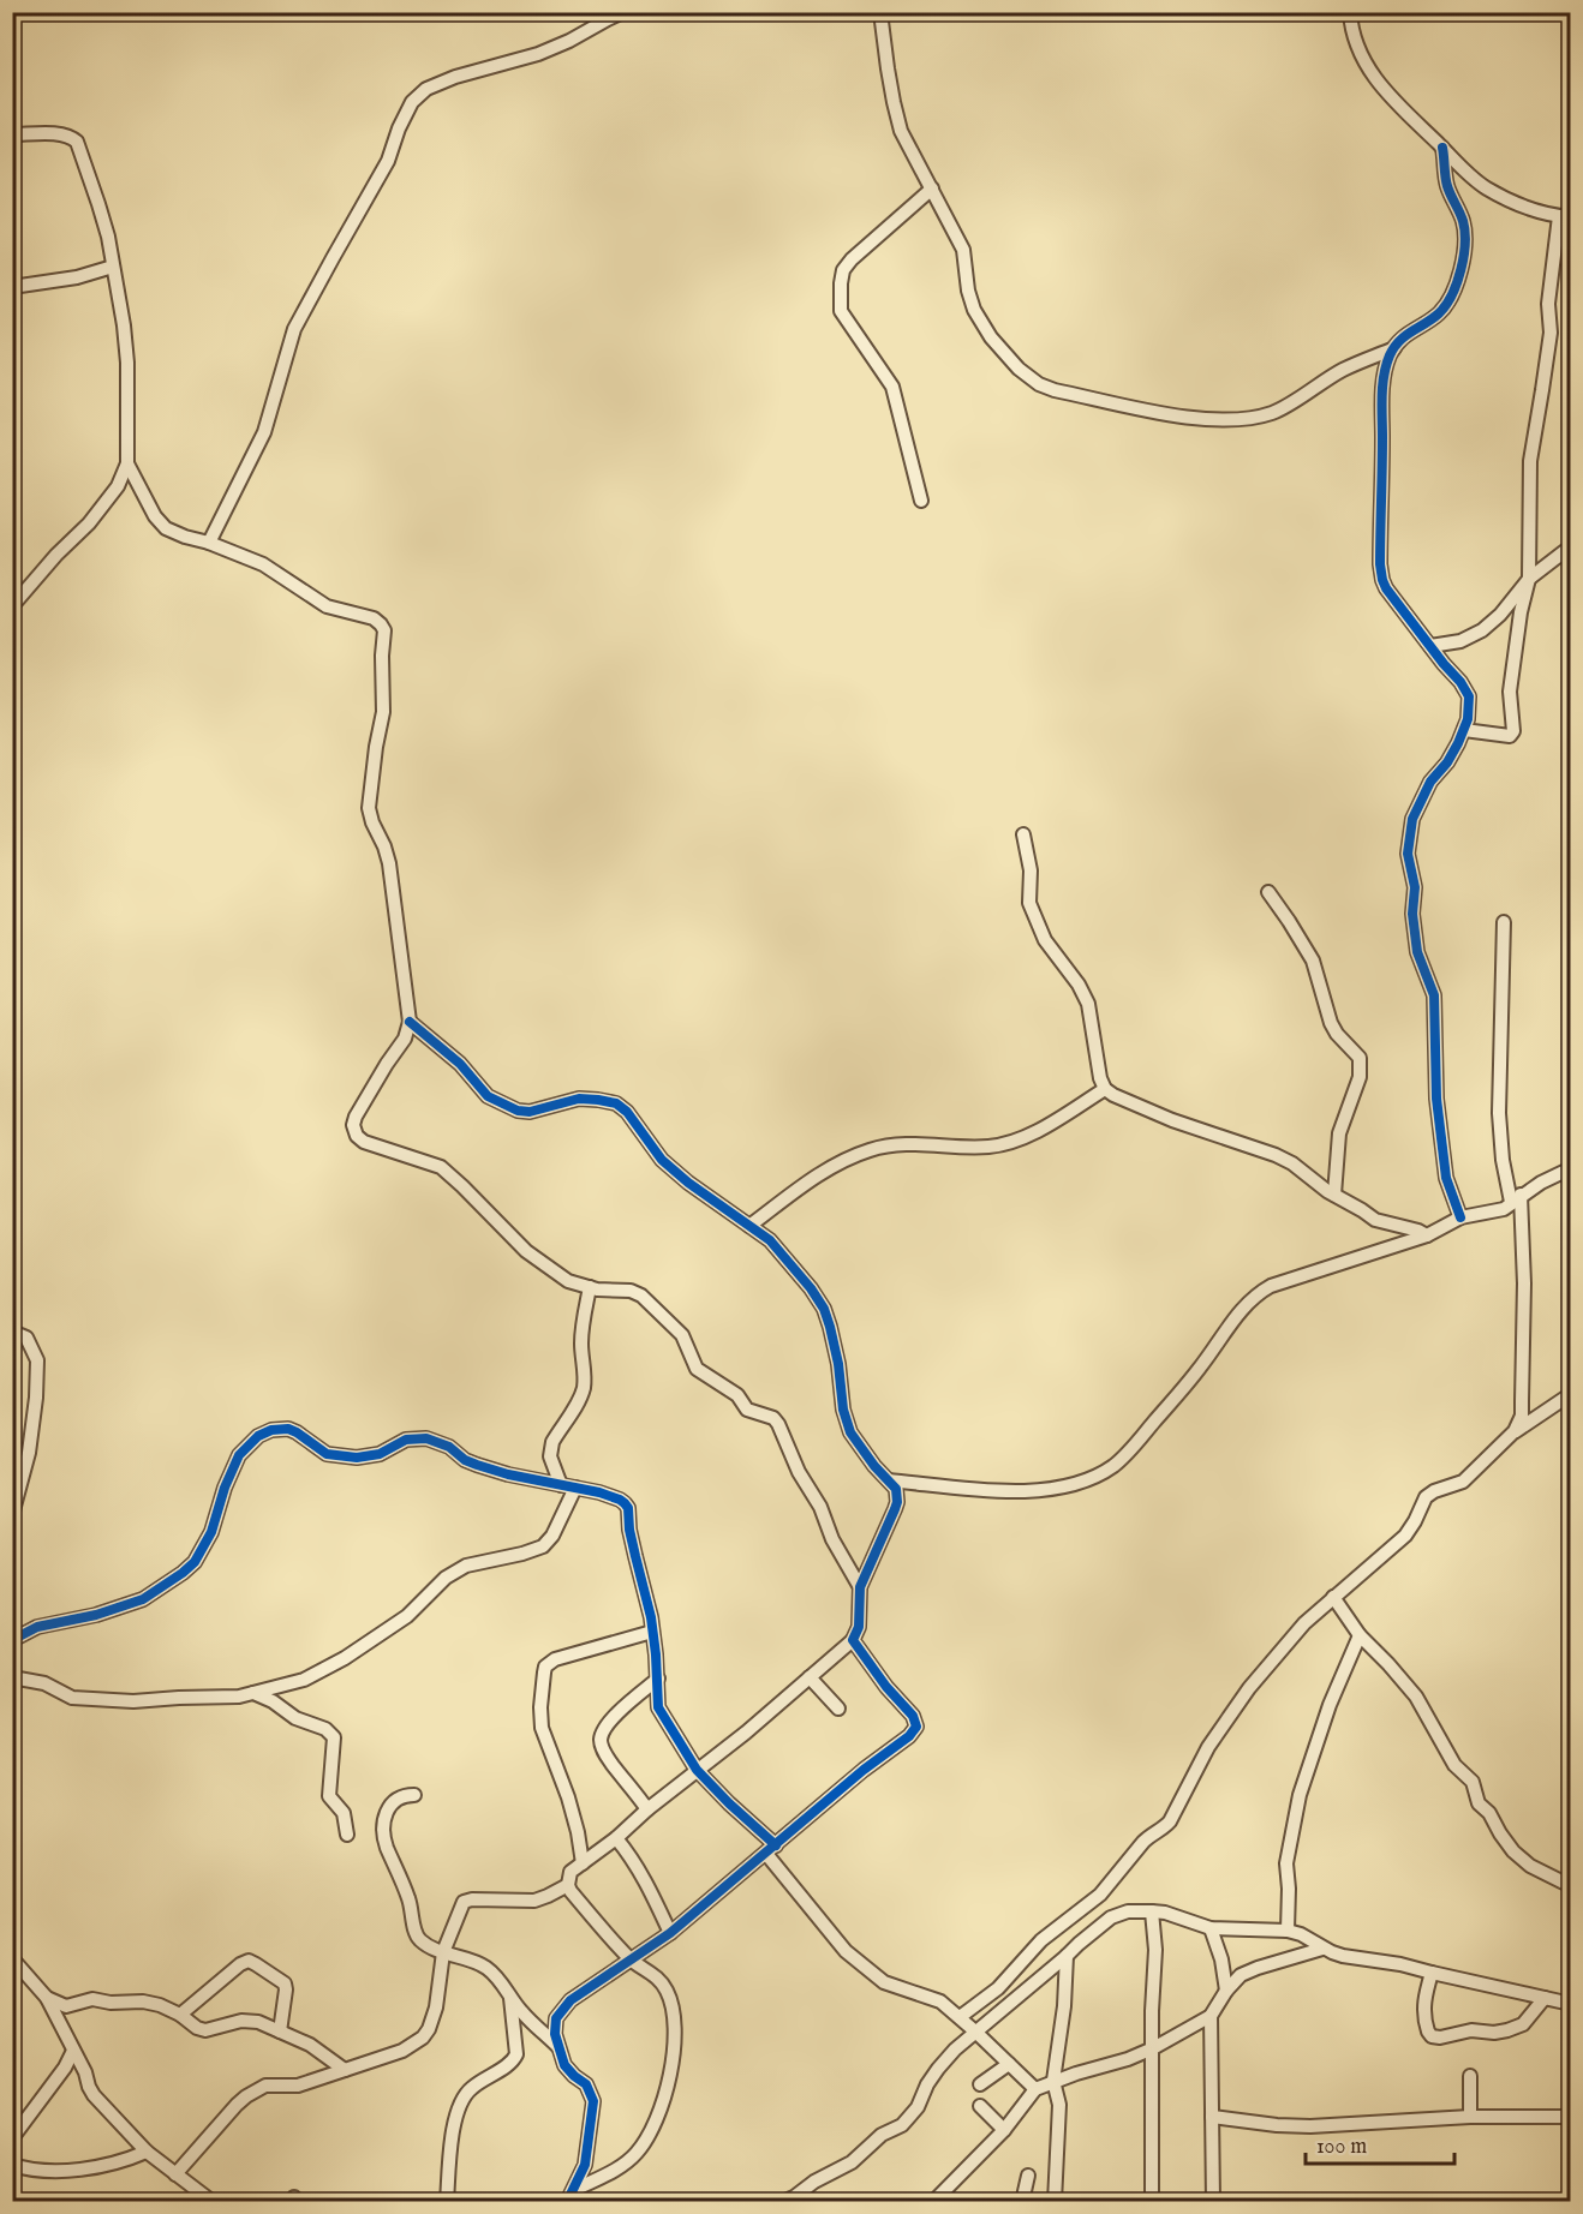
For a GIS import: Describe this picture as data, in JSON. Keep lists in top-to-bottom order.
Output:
{
  "scale_bar": "100 m"
}
